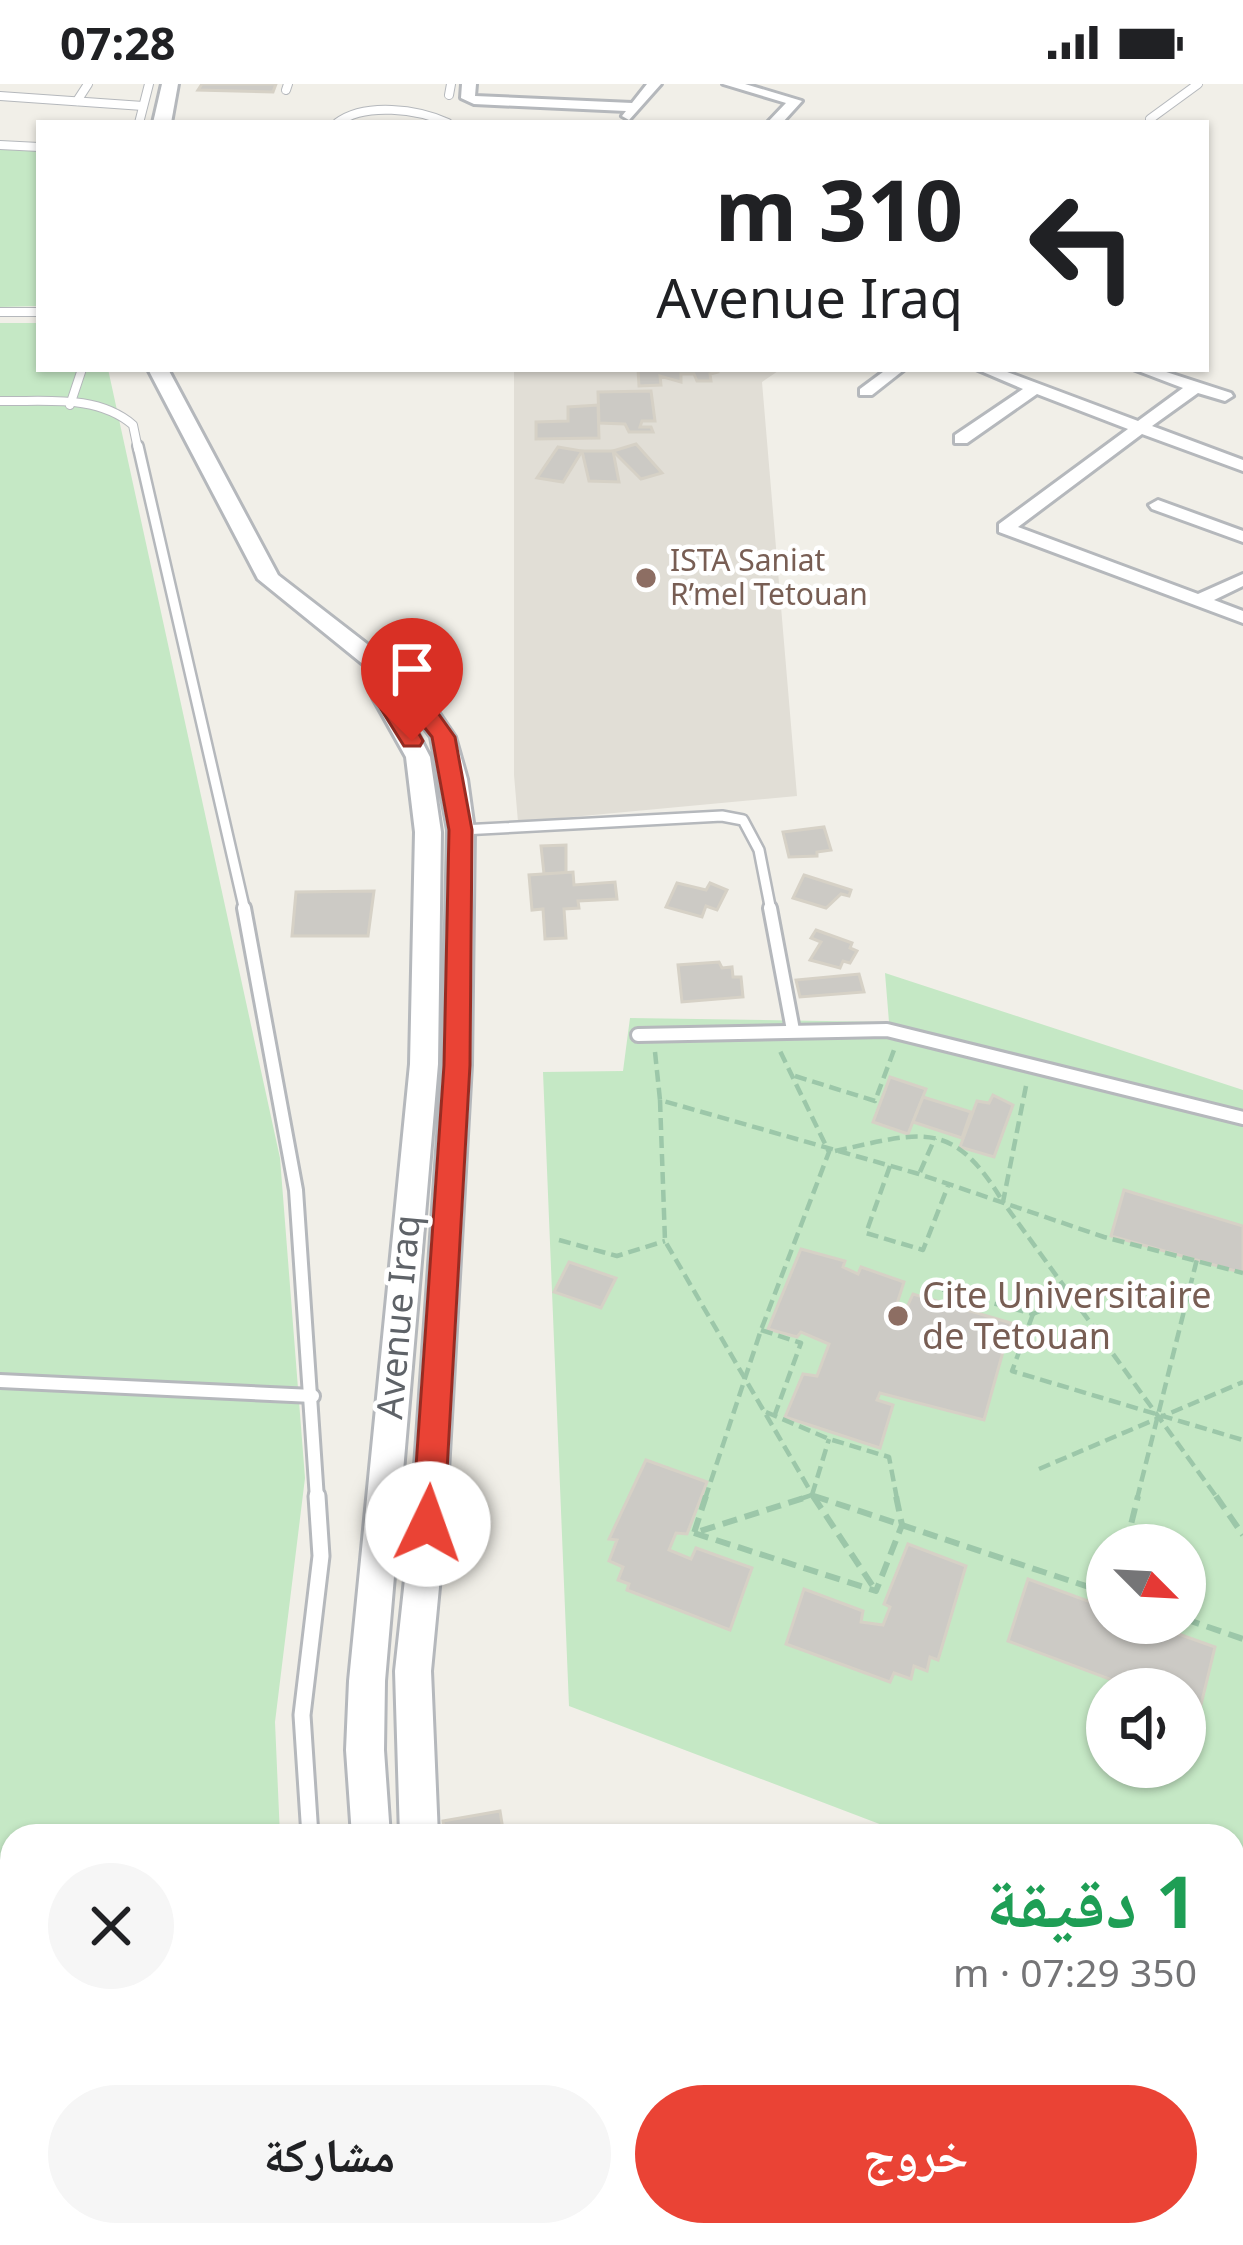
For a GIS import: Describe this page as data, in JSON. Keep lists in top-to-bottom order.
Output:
{
  "streets": {
    "street": ["Avenue Iraq"]
  },
  "places": ["ISTA Saniat R’mel Tetouan", "Cite Universitaire de Tetouan"],
  "north": "bottom right",
  "page": {
    "status": "07:28",
    "turn": ["310 m", "Avenue Iraq"],
    "heading": ["1 دقيقة", "350 m · 07:29"],
    "buttons": ["خروج", "مشاركة"]
  }
}
